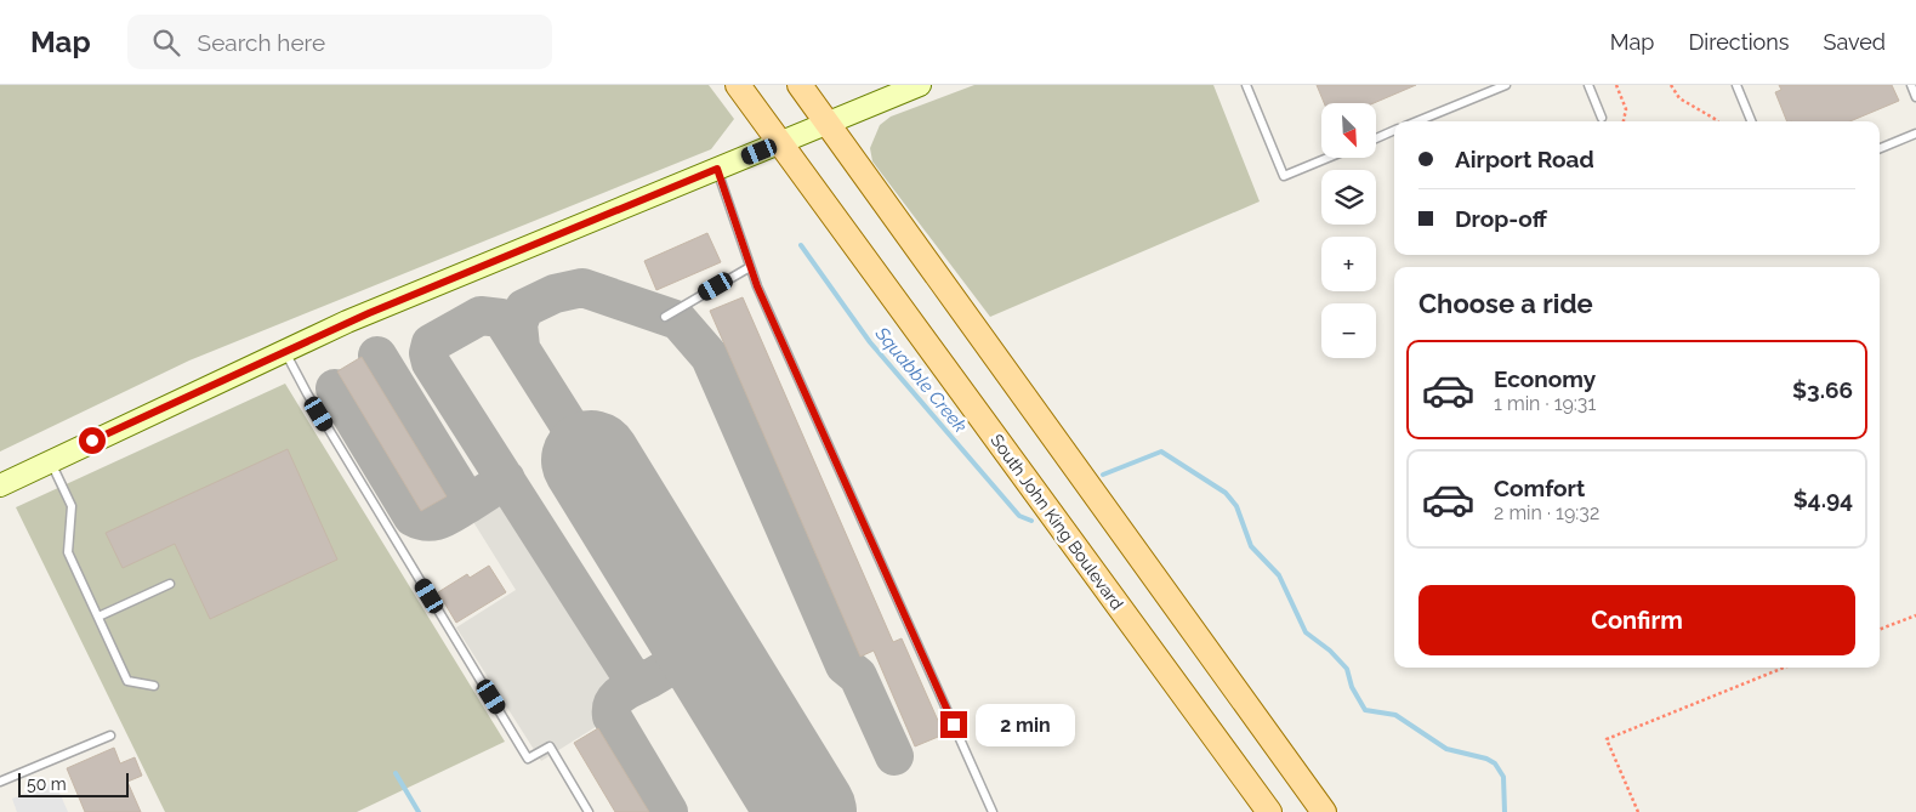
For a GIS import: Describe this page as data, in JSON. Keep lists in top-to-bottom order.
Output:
{
  "streets": {
    "main road": ["South John King Boulevard"]
  },
  "water": ["Squabble Creek"],
  "scale_bar": "50 m",
  "north": "bottom right",
  "page": {
    "header": "Map",
    "search": "Search here",
    "nav": ["Map", "Directions", "Saved"],
    "map_buttons": ["+", "−"],
    "banner": ["Airport Road", "Drop-off"],
    "heading": "Choose a ride",
    "list": [
      {
        "name": "Economy",
        "note": "1 min · 19:31",
        "value": "$3.66"
      },
      {
        "name": "Comfort",
        "note": "2 min · 19:32",
        "value": "$4.94"
      }
    ],
    "buttons": "Confirm",
    "bubble": "2 min",
    "scale": "50 m"
  }
}
